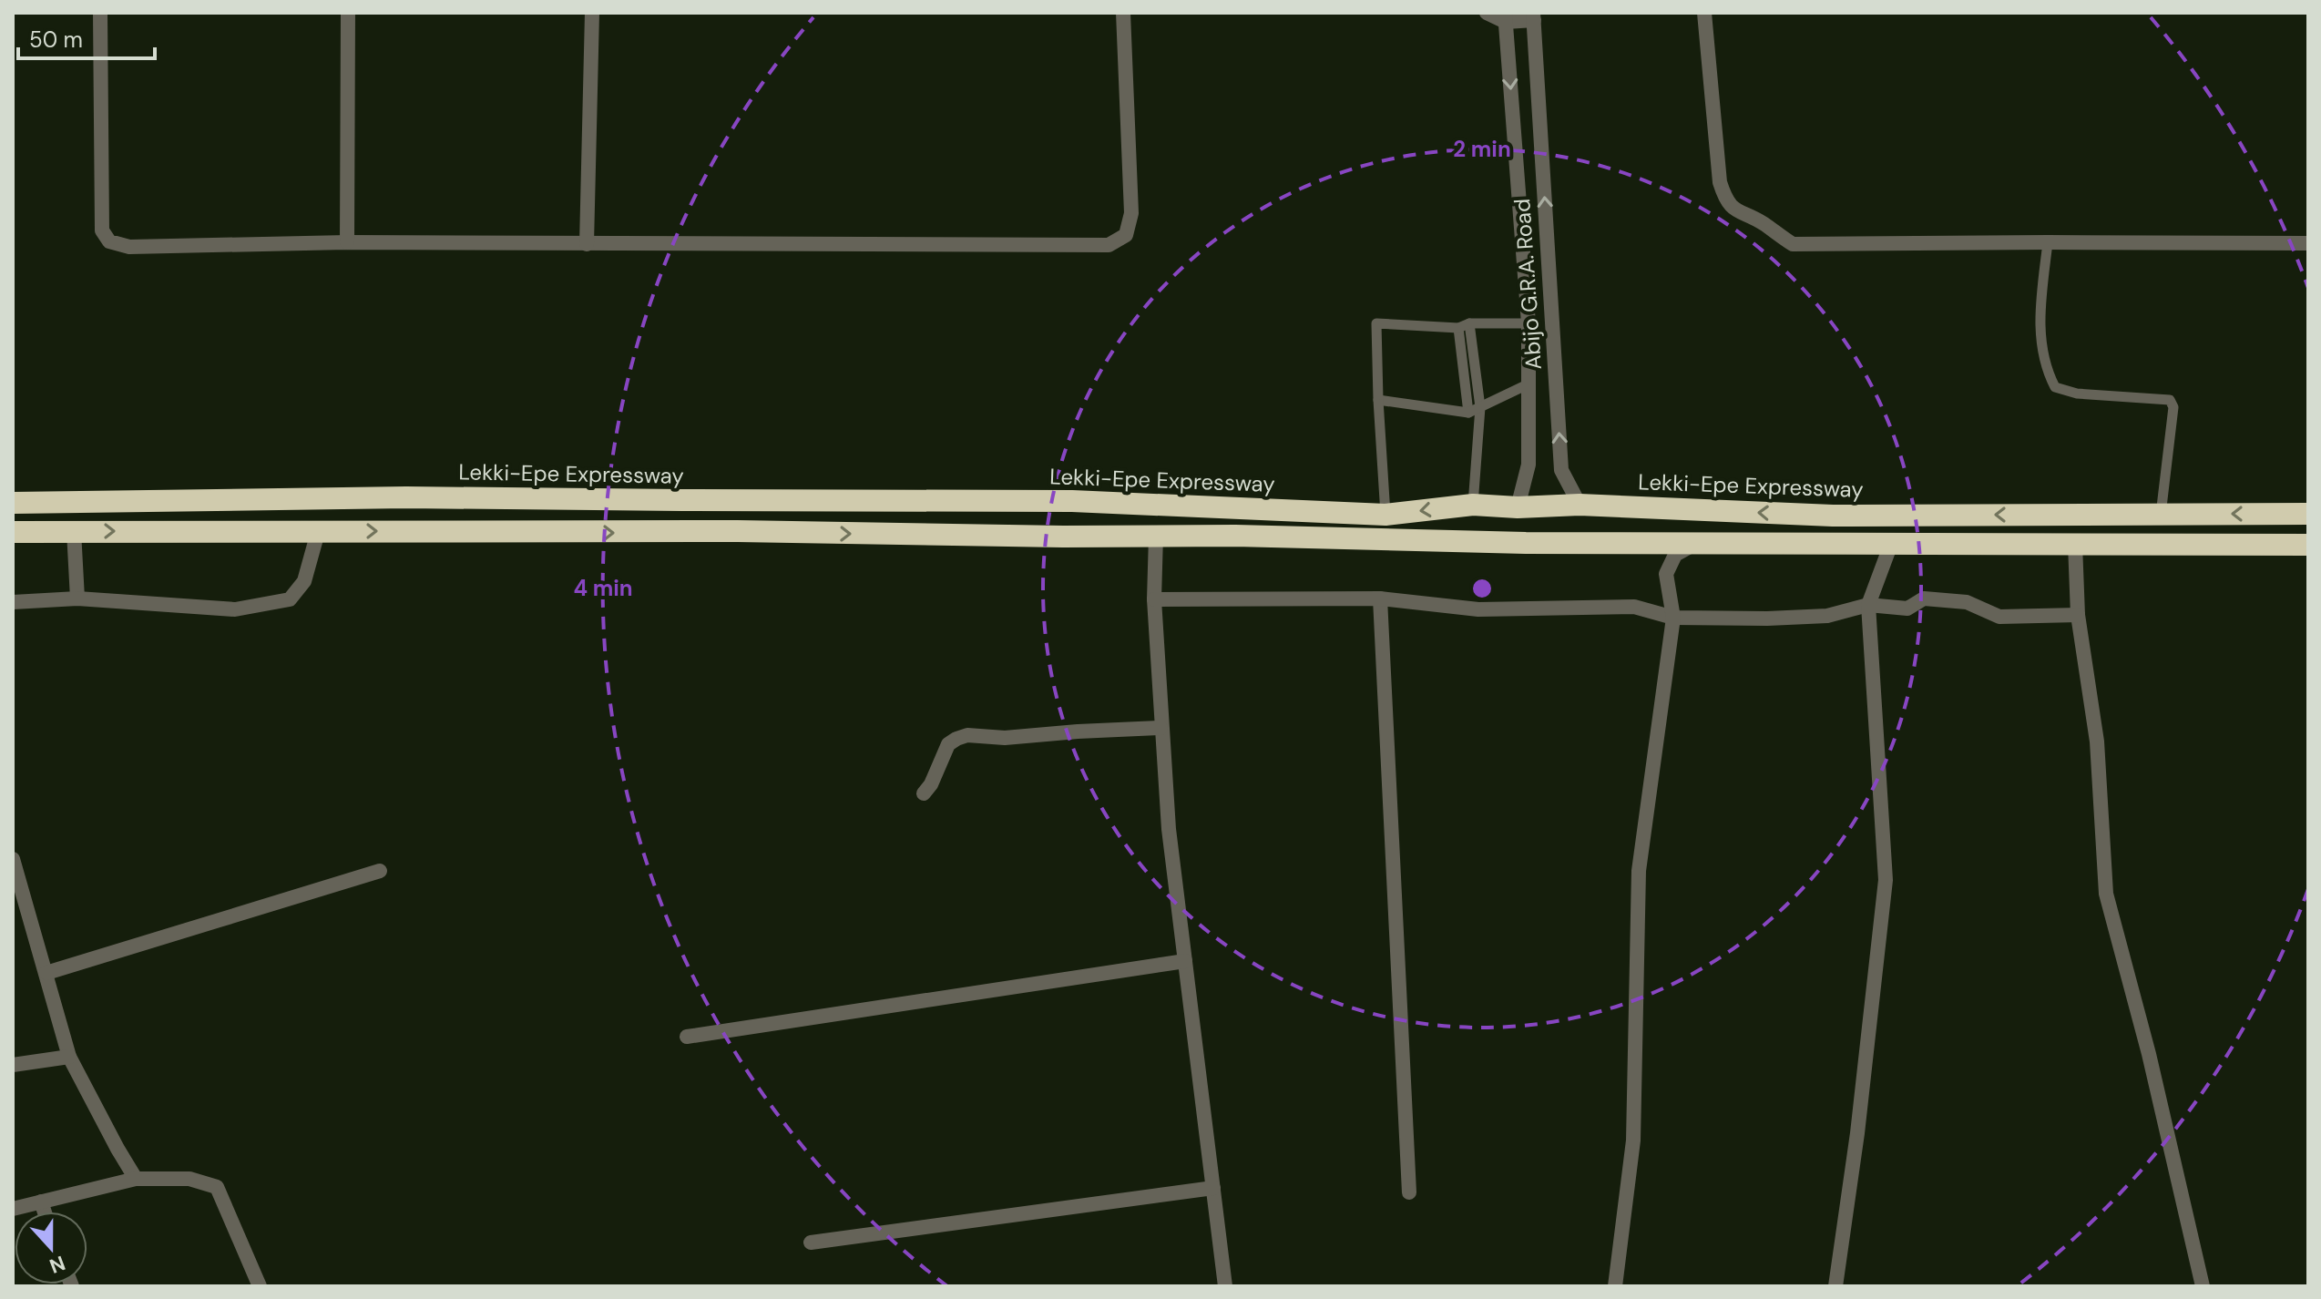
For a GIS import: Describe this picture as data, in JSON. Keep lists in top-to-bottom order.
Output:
{
  "streets": {
    "highway": ["Lekki-Epe Expressway"],
    "street": ["Abijo G.R.A. Road"]
  },
  "crossings": [
    ["Abijo G.R.A. Road", "Lekki-Epe Expressway"]
  ],
  "scale_bar": "50 m",
  "north": "bottom",
  "rings": ["2 min", "4 min"]
}
